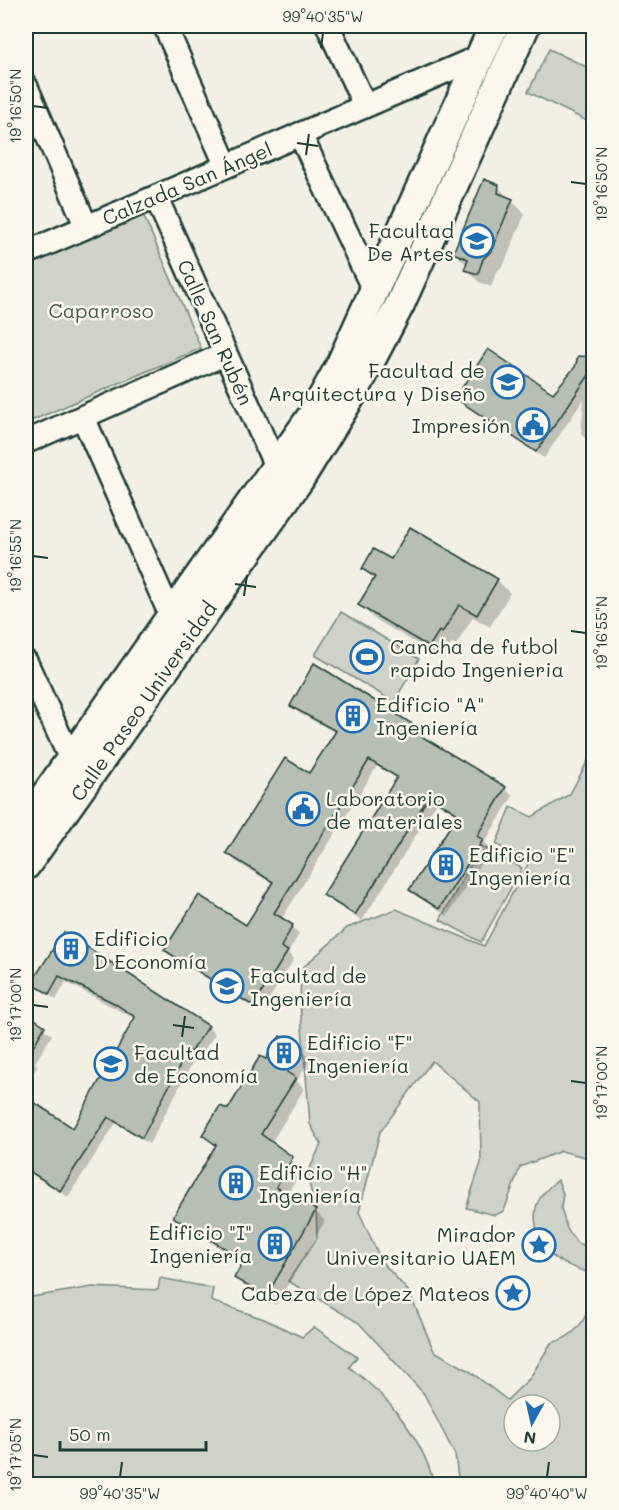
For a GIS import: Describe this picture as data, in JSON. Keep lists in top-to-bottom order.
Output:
{
  "streets": {
    "street": ["Calzada San Ángel", "Calle San Rubén", "Calle Paseo Universidad"]
  },
  "crossings": [
    ["Calzada San Ángel", "Calle San Rubén"],
    ["Calzada San Ángel", "Calle Paseo Universidad"],
    ["Calle San Rubén", "Calle Paseo Universidad"]
  ],
  "parks": ["Caparroso"],
  "places": {
    "school or university": [
      "Facultad De Artes",
      "Facultad de Arquitectura y Diseño",
      "Facultad de Ingeniería",
      "Facultad de Economía"
    ],
    "public building": ["Impresión", "Laboratorio de materiales"],
    "sports": ["Cancha de futbol rapido Ingenieria"],
    "building": [
      "Edificio \"A\" Ingeniería",
      "Edificio \"E\" Ingeniería",
      "Edificio D Economía",
      "Edificio \"F\" Ingeniería",
      "Edificio \"H\" Ingeniería",
      "Edificio \"I\" Ingeniería"
    ],
    "place": ["Mirador Universitario UAEM", "Cabeza de López Mateos"]
  },
  "scale_bar": "50 m",
  "north": "bottom",
  "coordinates": [
    "99°40'35\"W",
    "19°16'50\"N",
    "19°16'55\"N",
    "19°17'00\"N",
    "19°17'05\"N",
    "99°40'40\"W"
  ]
}
